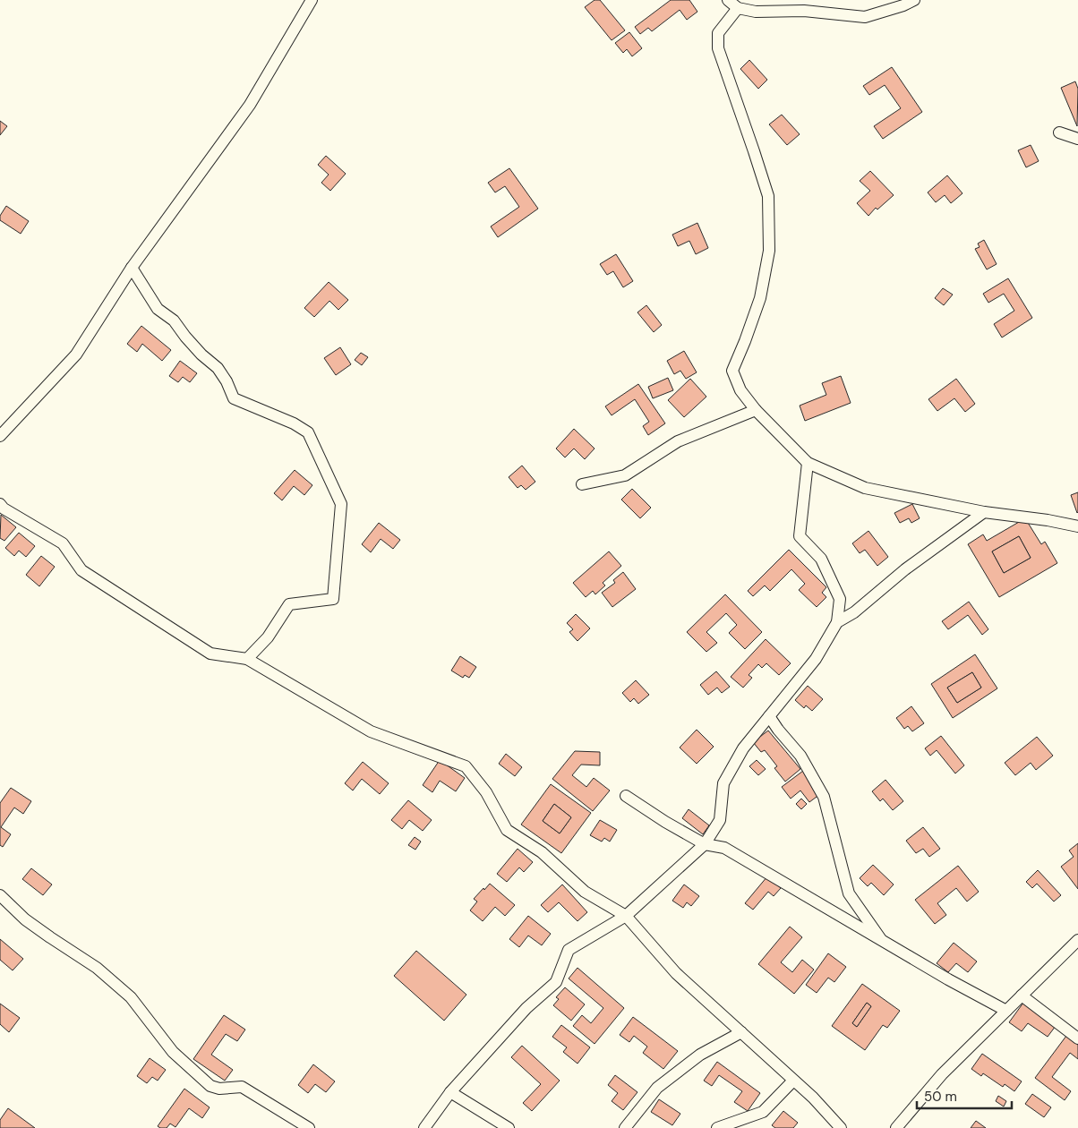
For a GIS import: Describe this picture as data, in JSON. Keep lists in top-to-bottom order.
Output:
{
  "scale_bar": "50 m"
}
